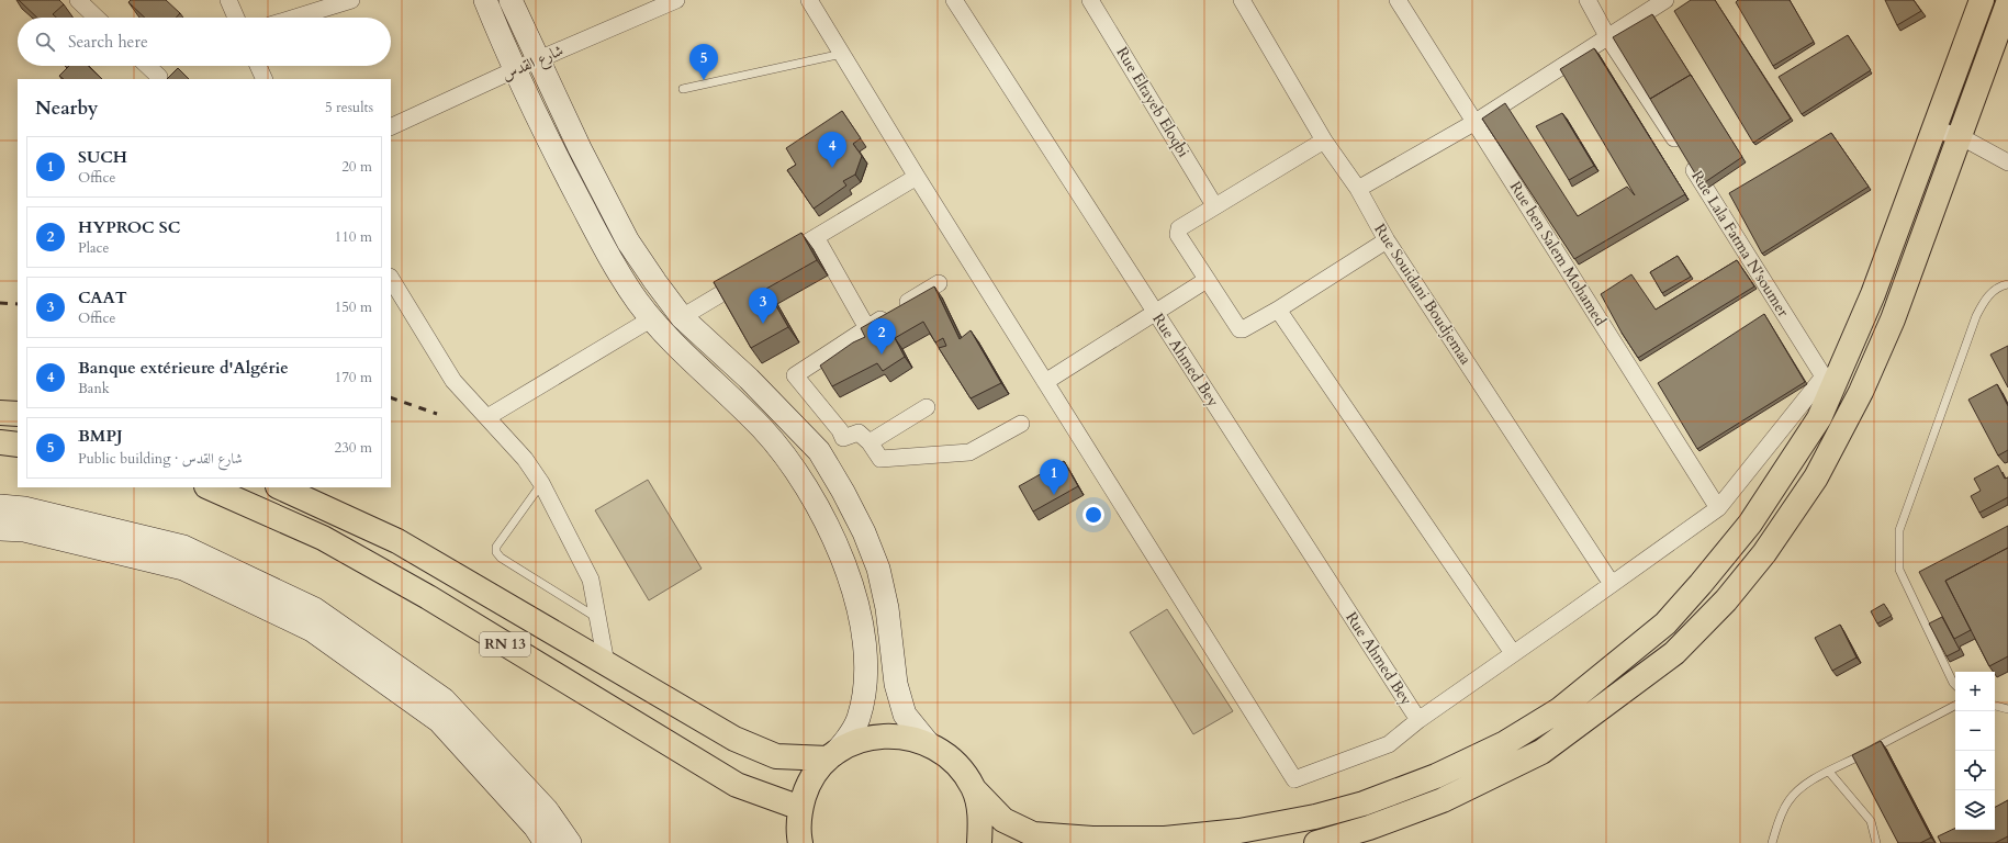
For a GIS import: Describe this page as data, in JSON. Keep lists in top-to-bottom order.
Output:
{
  "streets": {
    "highway": ["RN 13"],
    "street": [
      "شارع القدس",
      "Rue Eltayeb Eloqbi",
      "Rue Lala Fatma N'soumer",
      "Rue ben Salem Mohamed",
      "Rue Souidani Boudjemaa",
      "Rue Ahmed Bey"
    ]
  },
  "crossings": [
    ["Rue Lala Fatma N'soumer", "Rue ben Salem Mohamed"]
  ],
  "page": {
    "search": "Search here",
    "pins": [
      "5",
      "4",
      "3",
      "2",
      "1"
    ],
    "heading": ["Nearby", "5 results"],
    "list": [
      {
        "mark": "1",
        "name": "SUCH",
        "note": "Office",
        "value": "20 m"
      },
      {
        "mark": "2",
        "name": "HYPROC SC",
        "note": "Place",
        "value": "110 m"
      },
      {
        "mark": "3",
        "name": "CAAT",
        "note": "Office",
        "value": "150 m"
      },
      {
        "mark": "4",
        "name": "Banque extérieure d'Algérie",
        "note": "Bank",
        "value": "170 m"
      },
      {
        "mark": "5",
        "name": "BMPJ",
        "note": "Public building · شارع القدس",
        "value": "230 m"
      }
    ],
    "map_buttons": ["+", "−"]
  }
}
